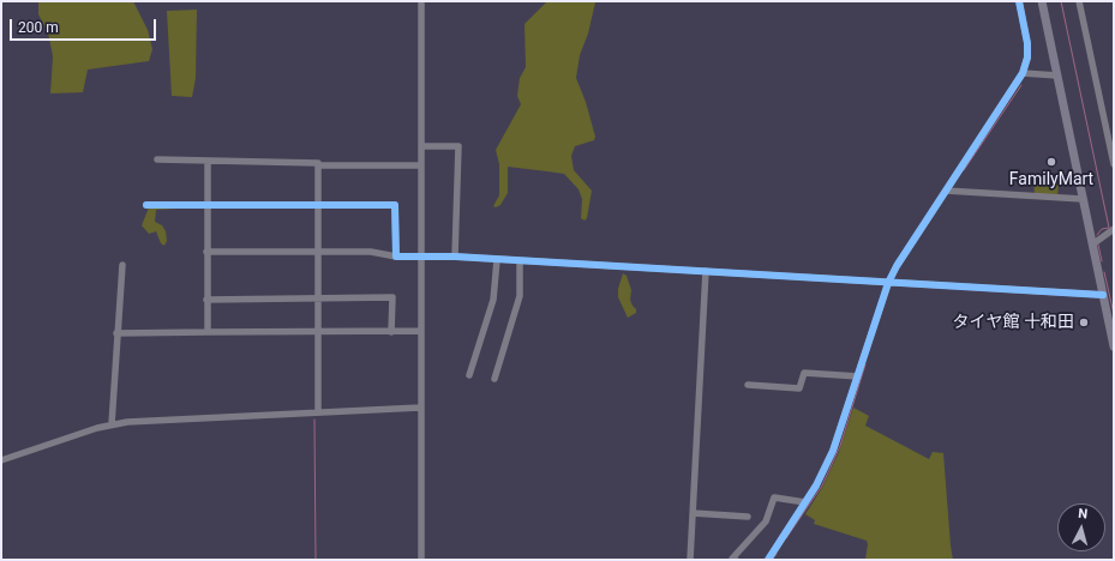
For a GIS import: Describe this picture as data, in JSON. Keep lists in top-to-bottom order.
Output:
{
  "places": ["FamilyMart", "タイヤ館 十和田"],
  "scale_bar": "200 m",
  "north": "top"
}
